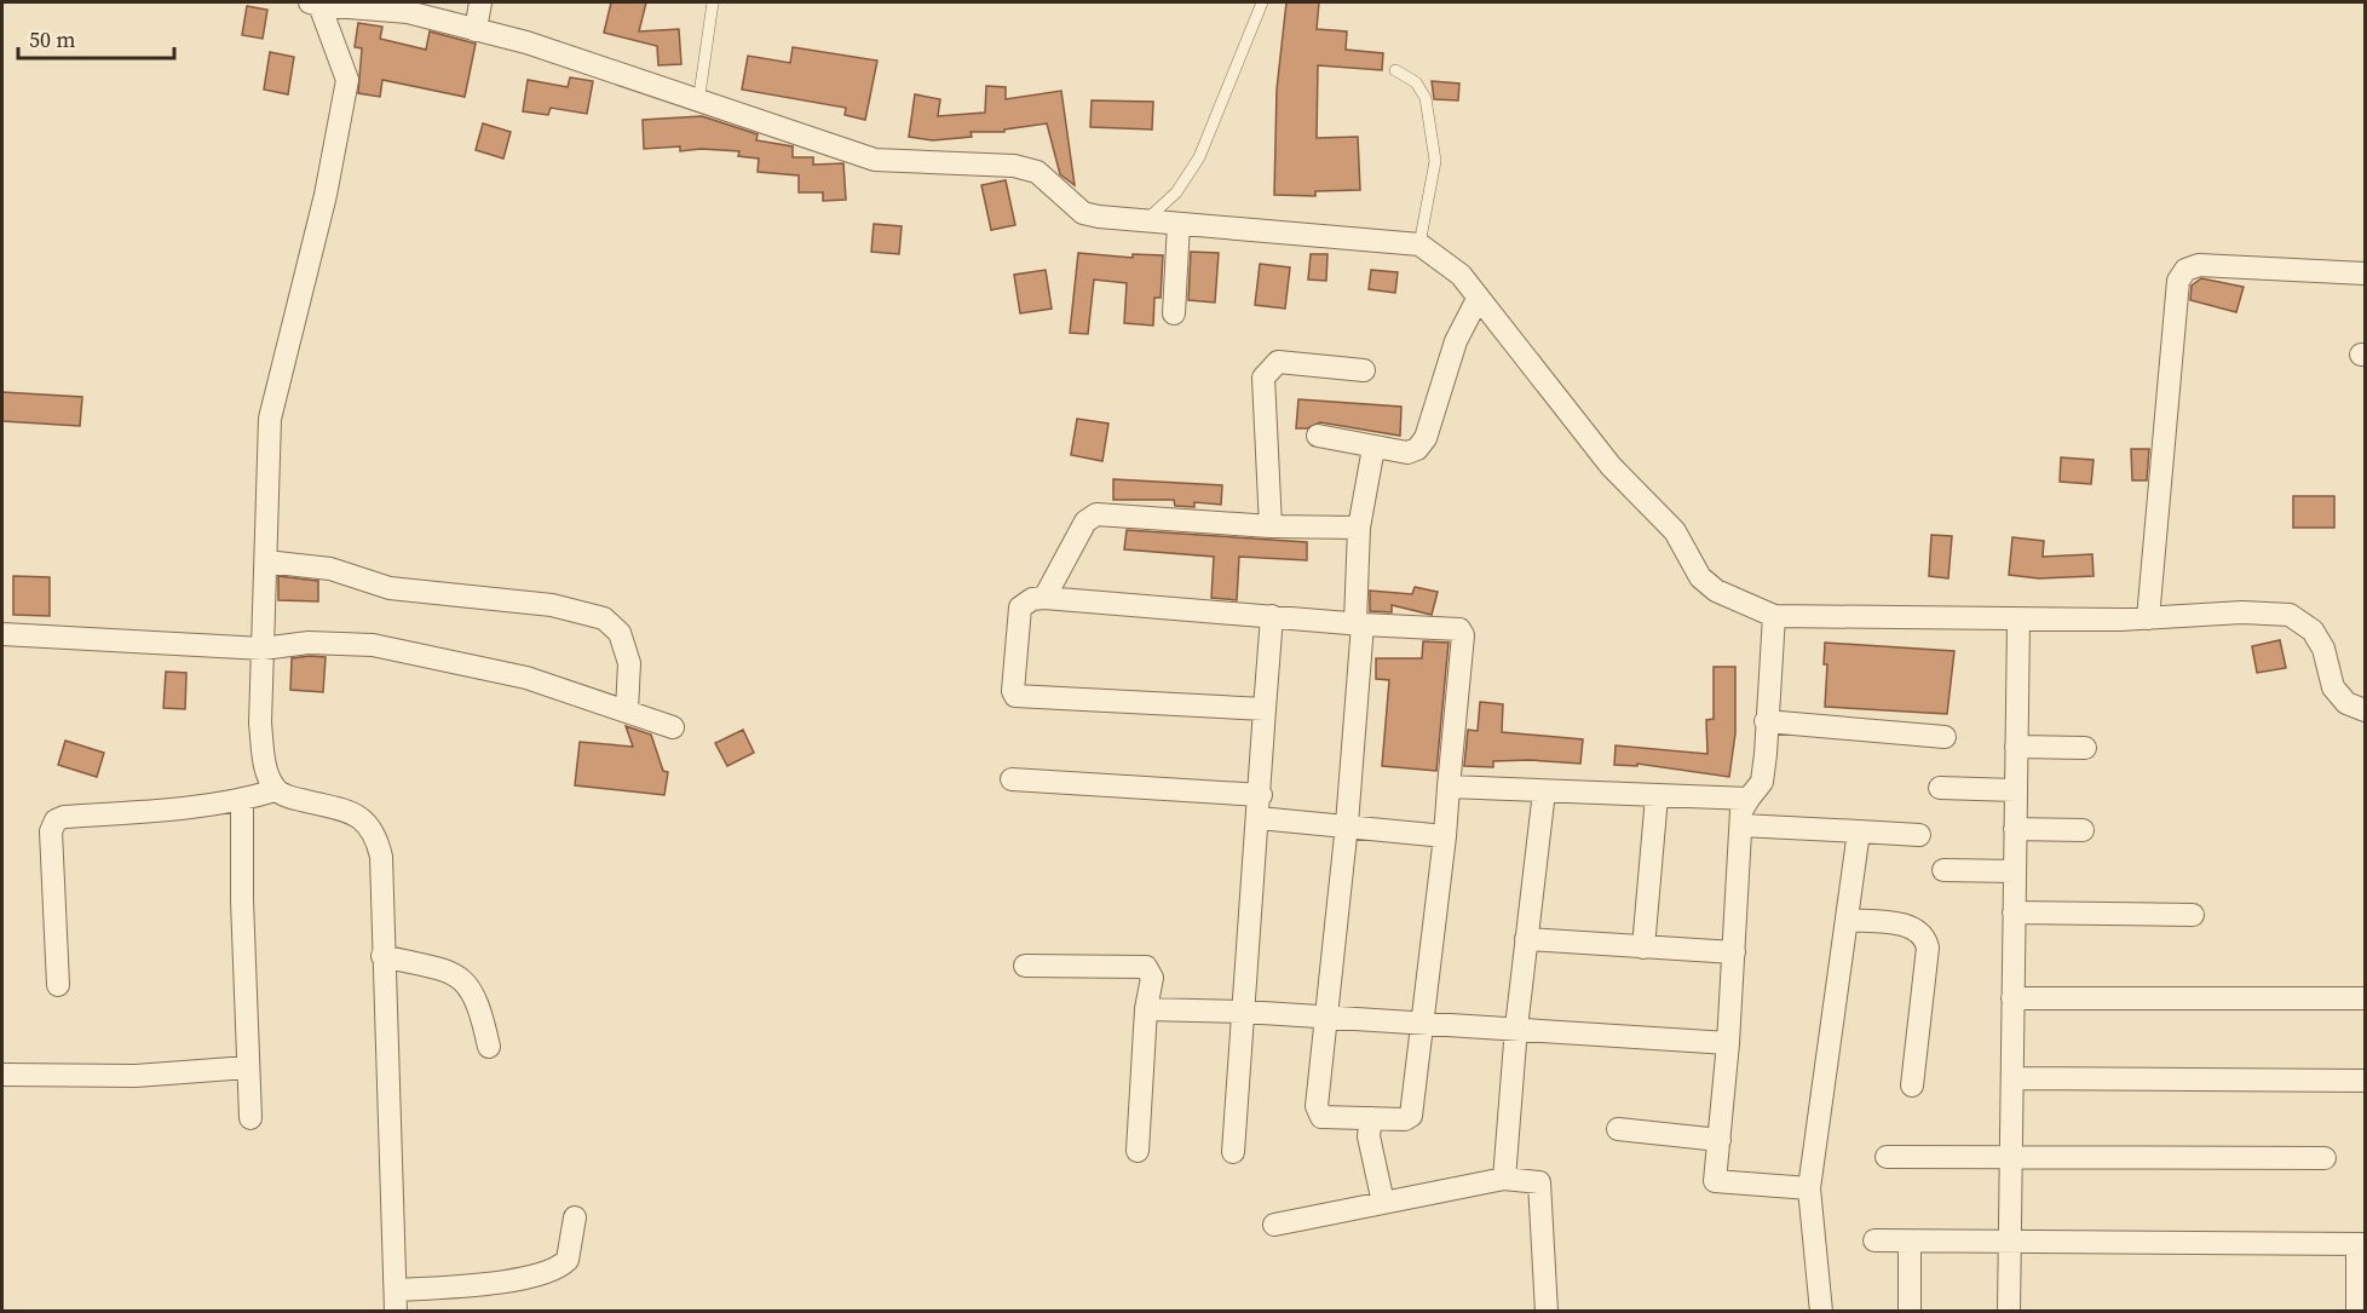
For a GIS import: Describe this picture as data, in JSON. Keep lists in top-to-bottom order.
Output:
{
  "scale_bar": "50 m"
}
